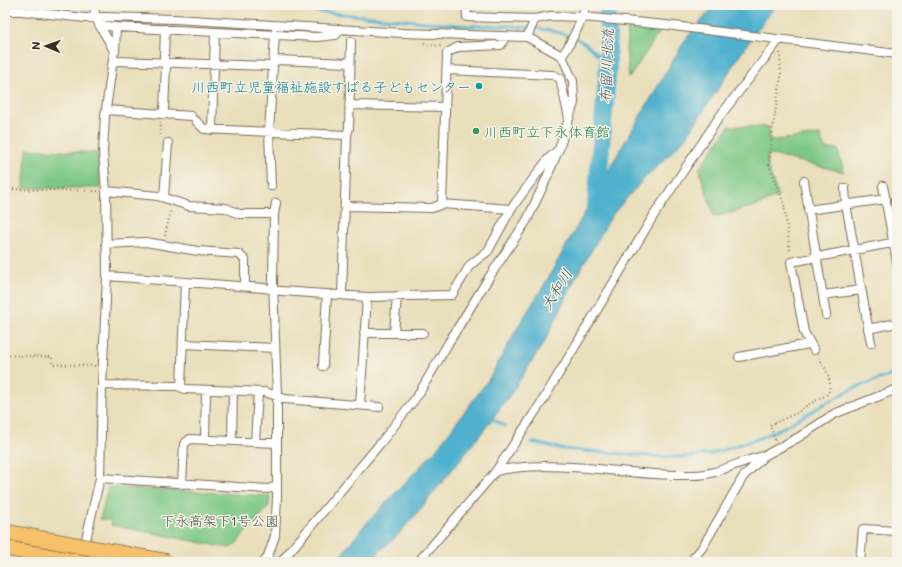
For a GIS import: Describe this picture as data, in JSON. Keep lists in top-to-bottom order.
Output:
{
  "water": ["布留川北流", "大和川"],
  "parks": ["下永高架下1号公園"],
  "places": ["川西町立児童福祉施設すばる子どもセンター", "川西町立下永体育館"],
  "north": "left"
}
